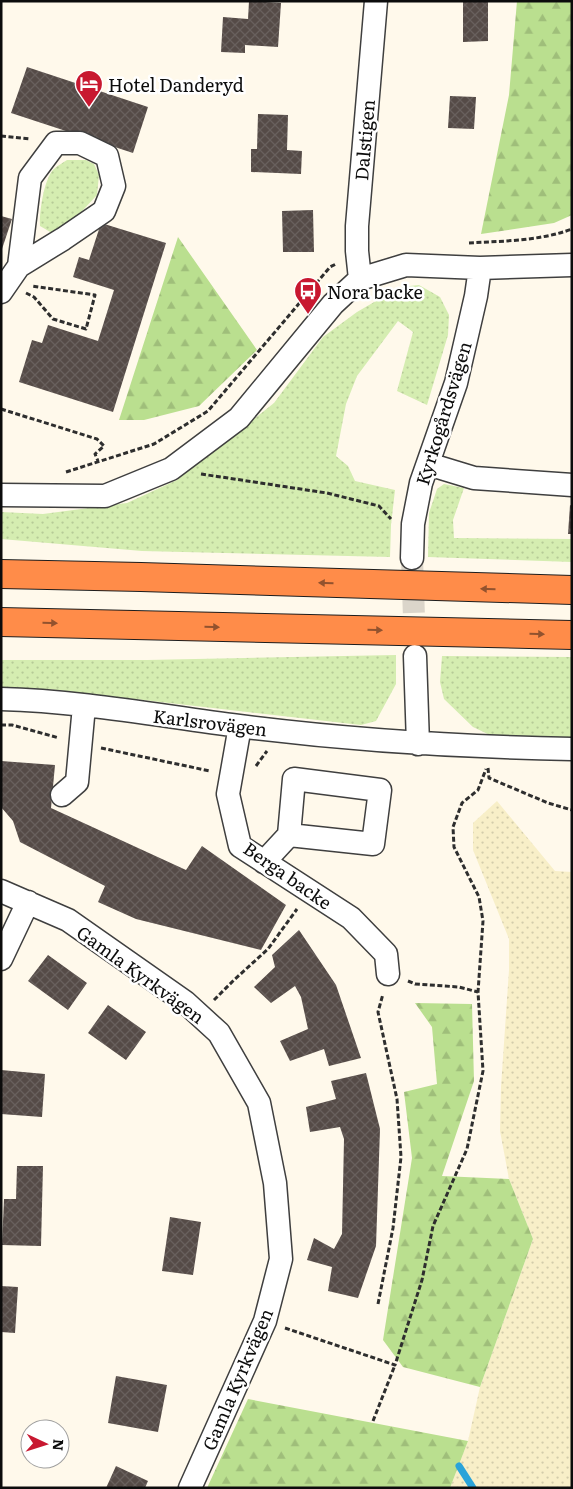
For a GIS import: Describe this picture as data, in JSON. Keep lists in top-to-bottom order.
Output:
{
  "streets": {
    "street": [
      "Dalstigen",
      "Kyrkogårdsvägen",
      "Karlsrovägen",
      "Berga backe",
      "Gamla Kyrkvägen"
    ]
  },
  "crossings": [
    ["Karlsrovägen", "Berga backe"]
  ],
  "places": {
    "hotel": ["Hotel Danderyd"],
    "bus stop": ["Nora backe"]
  },
  "north": "right"
}
